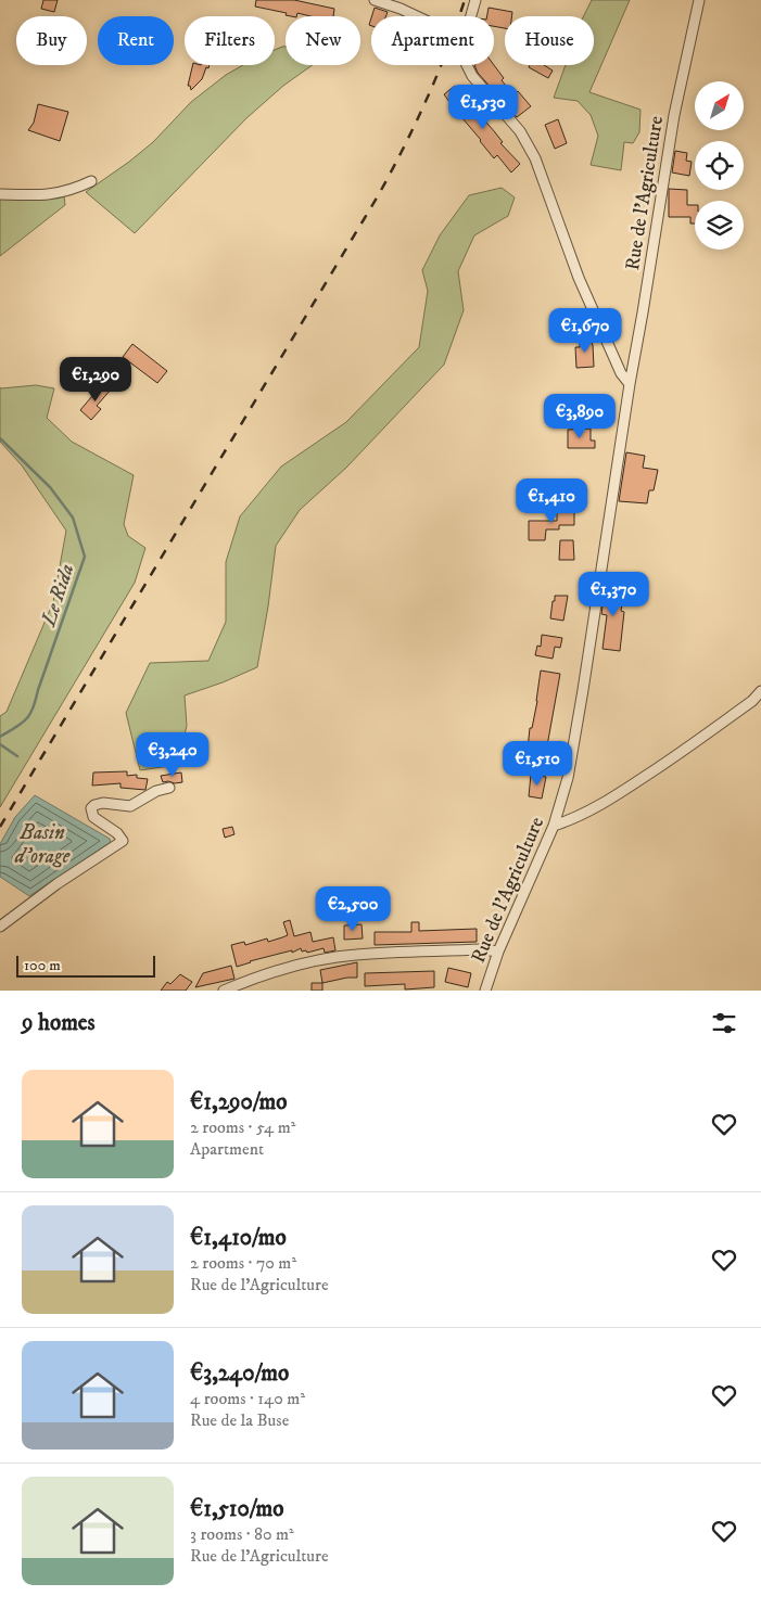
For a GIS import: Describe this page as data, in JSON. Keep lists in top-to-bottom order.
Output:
{
  "streets": {
    "street": ["Rue de l'Agriculture"]
  },
  "water": ["Le Rida", "Basin d'orage"],
  "scale_bar": "100 m",
  "north": "top right",
  "page": {
    "chip": [
      "Buy",
      "Rent",
      "Filters",
      "New",
      "Apartment",
      "House"
    ],
    "price": [
      "€1,530",
      "€1,670",
      "€1,290",
      "€3,890",
      "€1,410",
      "€1,370",
      "€3,240",
      "€1,510",
      "€2,500"
    ],
    "scale": "100 m",
    "heading": "9 homes",
    "list": [
      {
        "name": "€1,290/mo",
        "note": "2 rooms · 54 m² · Apartment"
      },
      {
        "name": "€1,410/mo",
        "note": "2 rooms · 70 m² · Rue de l'Agriculture"
      },
      {
        "name": "€3,240/mo",
        "note": "4 rooms · 140 m² · Rue de la Buse"
      },
      {
        "name": "€1,510/mo",
        "note": "3 rooms · 80 m² · Rue de l'Agriculture"
      }
    ]
  }
}
